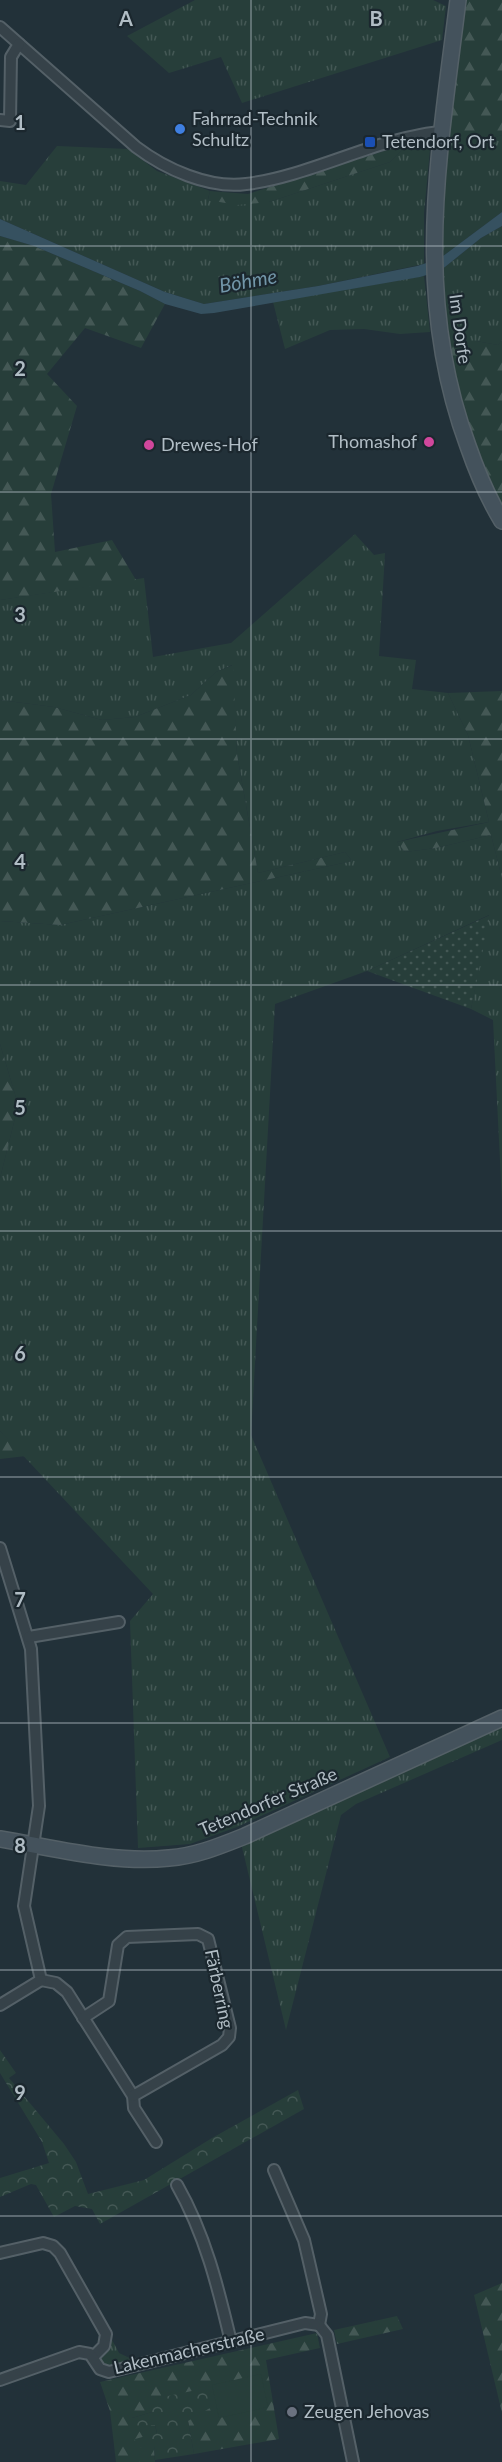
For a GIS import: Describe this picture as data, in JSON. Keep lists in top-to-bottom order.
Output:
{
  "streets": {
    "street": [
      "Im Dorfe",
      "Tetendorfer Straße",
      "Färberring",
      "Lakenmacherstraße"
    ]
  },
  "water": ["Böhme"],
  "places": {
    "other": [
      "Fahrrad-Technik Schultz",
      "Thomashof",
      "Drewes-Hof",
      "Zeugen Jehovas"
    ],
    "transit": ["Tetendorf, Ort"]
  },
  "grid": {
    "columns": ["A", "B"],
    "rows": [
      "1",
      "2",
      "3",
      "4",
      "5",
      "6",
      "7",
      "8",
      "9"
    ]
  }
}
